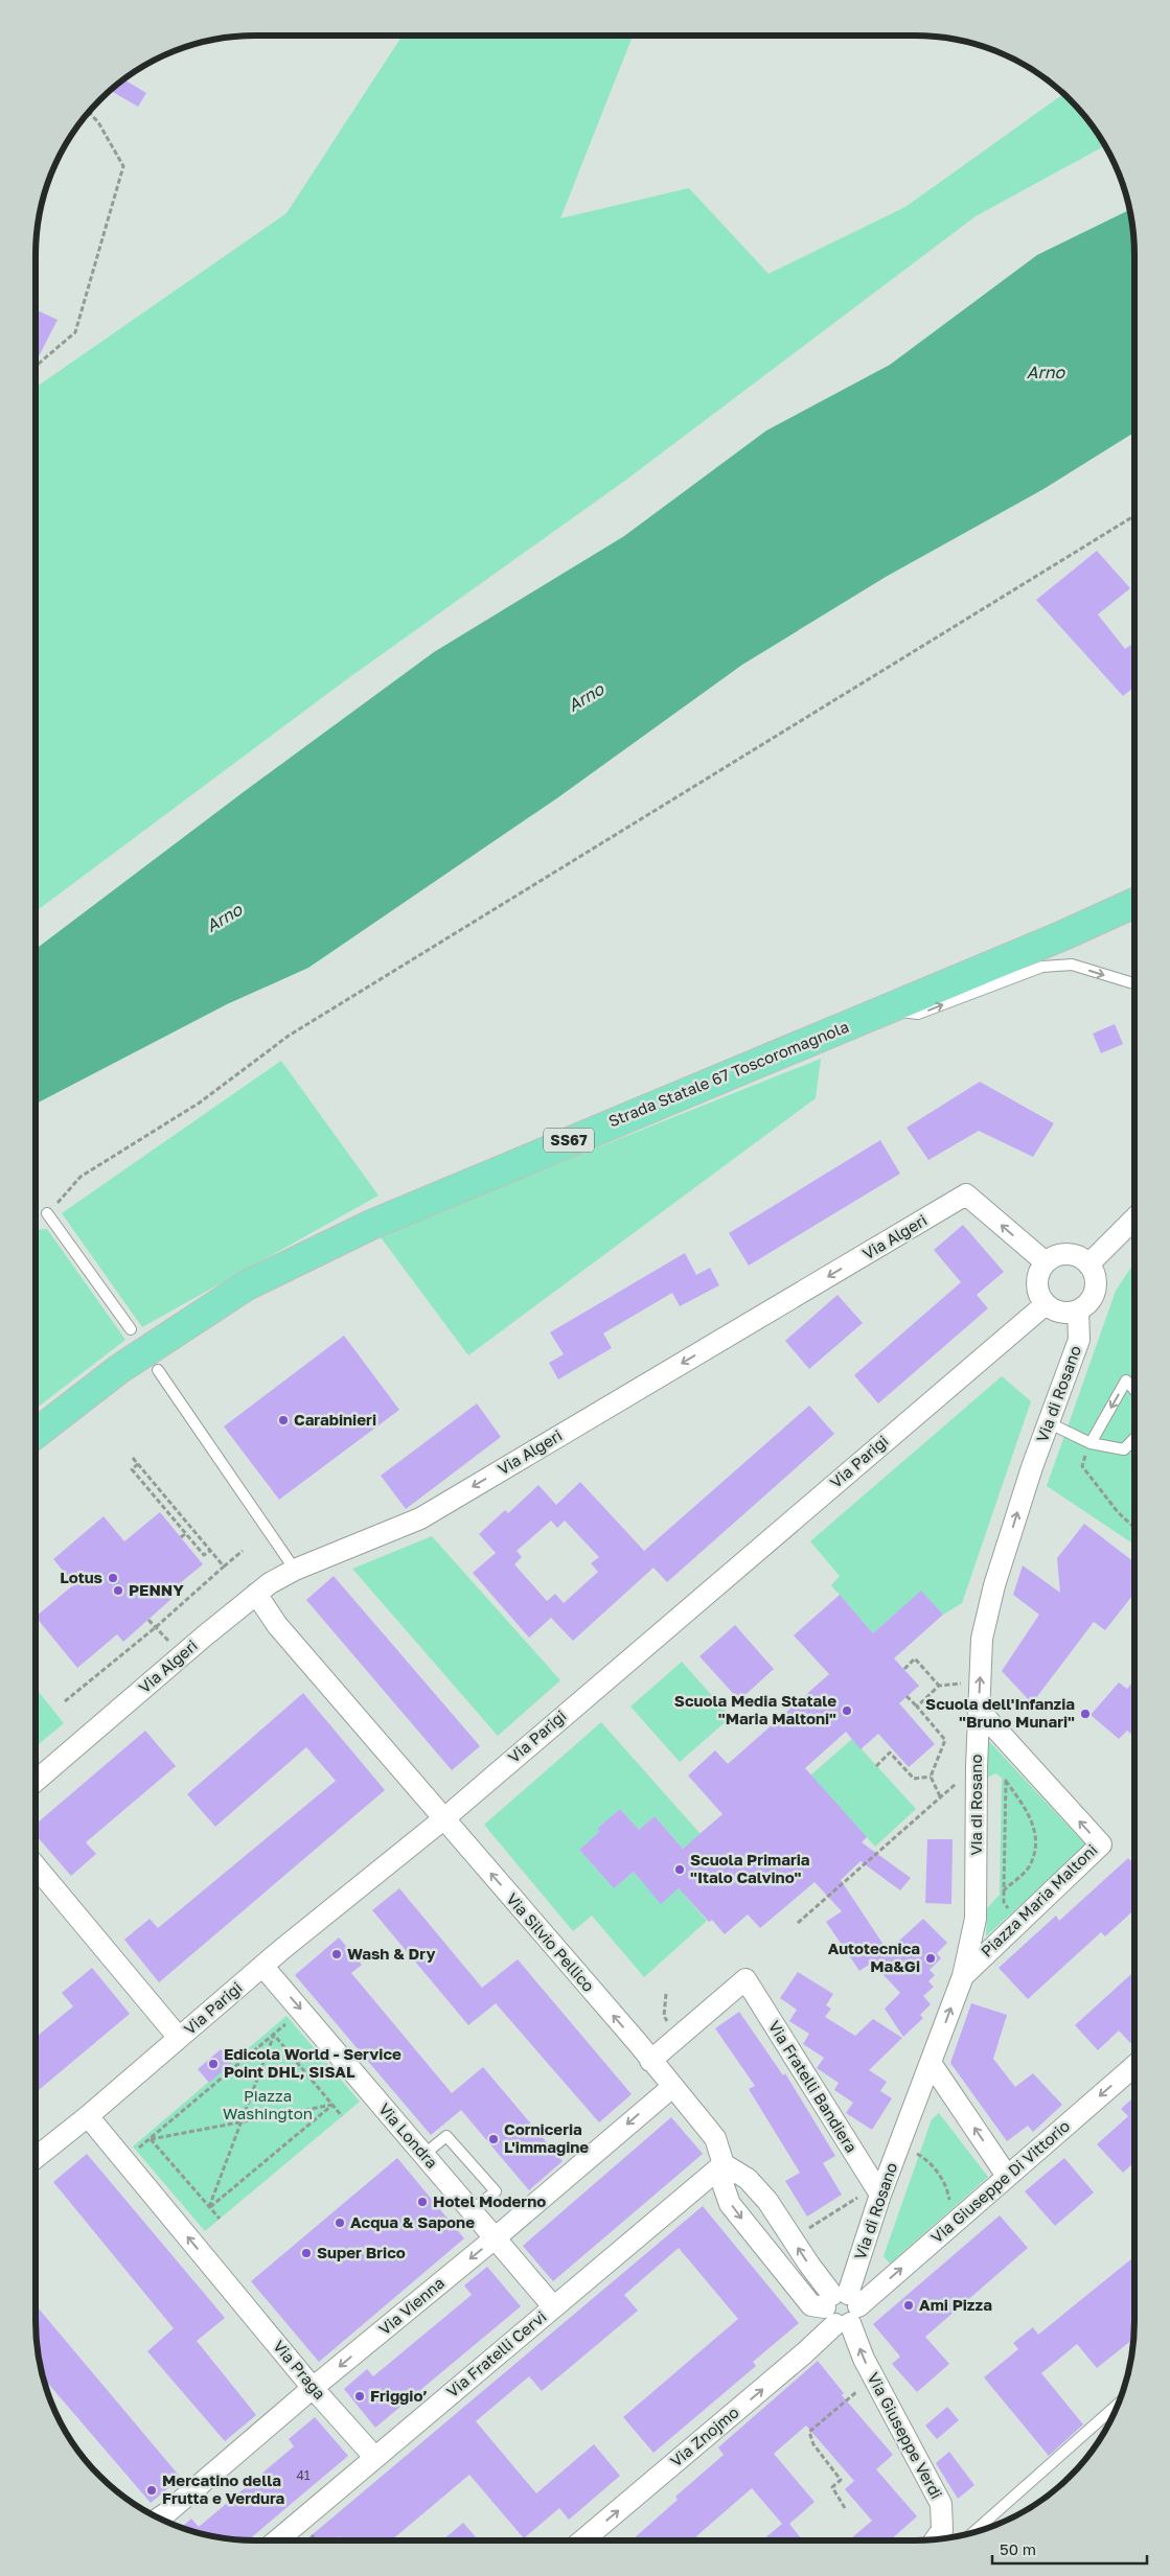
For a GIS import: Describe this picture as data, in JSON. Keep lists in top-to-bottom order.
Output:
{
  "streets": {
    "main road": ["Strada Statale 67 Toscoromagnola", "SS67"],
    "street": [
      "Via Algeri",
      "Via di Rosano",
      "Via Parigi",
      "Piazza Maria Maltoni",
      "Via Silvio Pellico",
      "Via Fratelli Bandiera",
      "Via Londra",
      "Via Giuseppe Di Vittorio",
      "Via Vienna",
      "Via Fratelli Cervi",
      "Via Praga",
      "Via Giuseppe Verdi",
      "Via Znojmo"
    ]
  },
  "crossings": [
    ["Via Algeri", "Via di Rosano"],
    ["Via Algeri", "Via Parigi"],
    ["Via Algeri", "Via Silvio Pellico"],
    ["Via di Rosano", "Via Parigi"],
    ["Via di Rosano", "Piazza Maria Maltoni"],
    ["Via di Rosano", "Via Silvio Pellico"],
    ["Via di Rosano", "Via Fratelli Bandiera"],
    ["Via di Rosano", "Via Giuseppe Di Vittorio"],
    ["Via di Rosano", "Via Giuseppe Verdi"],
    ["Via di Rosano", "Via Znojmo"],
    ["Via Parigi", "Via Silvio Pellico"],
    ["Via Parigi", "Via Londra"],
    ["Via Parigi", "Via Praga"],
    ["Via Silvio Pellico", "Via Fratelli Bandiera"],
    ["Via Silvio Pellico", "Via Giuseppe Di Vittorio"],
    ["Via Silvio Pellico", "Via Vienna"],
    ["Via Silvio Pellico", "Via Fratelli Cervi"],
    ["Via Silvio Pellico", "Via Giuseppe Verdi"],
    ["Via Silvio Pellico", "Via Znojmo"],
    ["Via Londra", "Via Vienna"],
    ["Via Londra", "Via Fratelli Cervi"],
    ["Via Giuseppe Di Vittorio", "Via Giuseppe Verdi"],
    ["Via Giuseppe Di Vittorio", "Via Znojmo"],
    ["Via Vienna", "Via Praga"],
    ["Via Fratelli Cervi", "Via Praga"],
    ["Via Giuseppe Verdi", "Via Znojmo"]
  ],
  "one_way": [
    "Via Algeri",
    "Via di Rosano",
    "Via Londra",
    "Via Vienna",
    "Via Praga",
    "Via Giuseppe Verdi",
    "Via Znojmo"
  ],
  "water": ["Arno"],
  "parks": ["Piazza Washington"],
  "places": [
    "Carabinieri",
    "Lotus",
    "PENNY",
    "Scuola Media Statale \"Maria Maltoni\"",
    "Scuola dell'Infanzia \"Bruno Munari\"",
    "Scuola Primaria \"Italo Calvino\"",
    "Wash & Dry",
    "Autotecnica Ma&Gi",
    "Edicola World - Service Point DHL, SISAL",
    "Corniceria L'immagine",
    "Hotel Moderno",
    "Acqua & Sapone",
    "Super Brico",
    "Ami Pizza",
    "Friggio’",
    "Mercatino della Frutta e Verdura"
  ],
  "house_numbers": ["41"],
  "scale_bar": "50 m"
}
